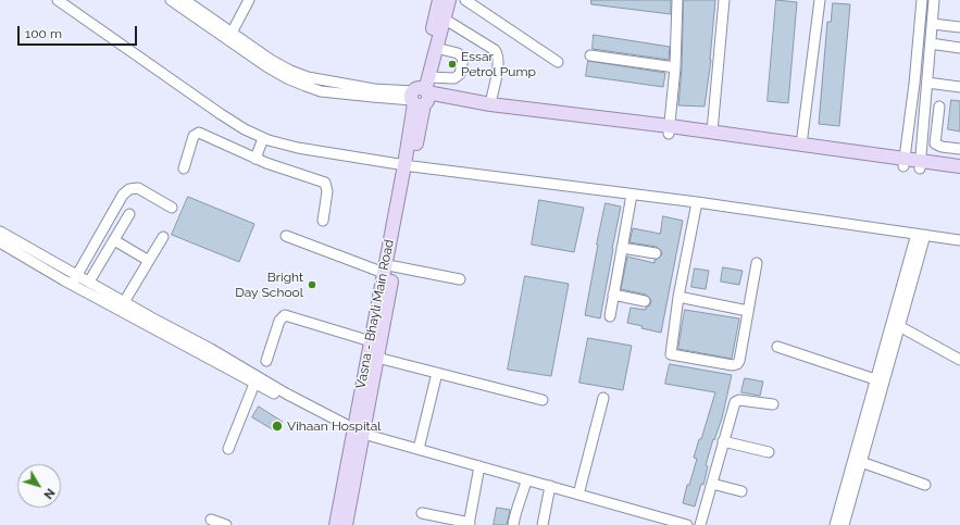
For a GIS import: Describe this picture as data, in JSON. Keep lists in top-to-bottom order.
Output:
{
  "streets": {
    "main road": ["Vasna - Bhayli Main Road"]
  },
  "places": ["Essar Petrol Pump", "Bright Day School", "Vihaan Hospital"],
  "scale_bar": "100 m",
  "north": "bottom right"
}
